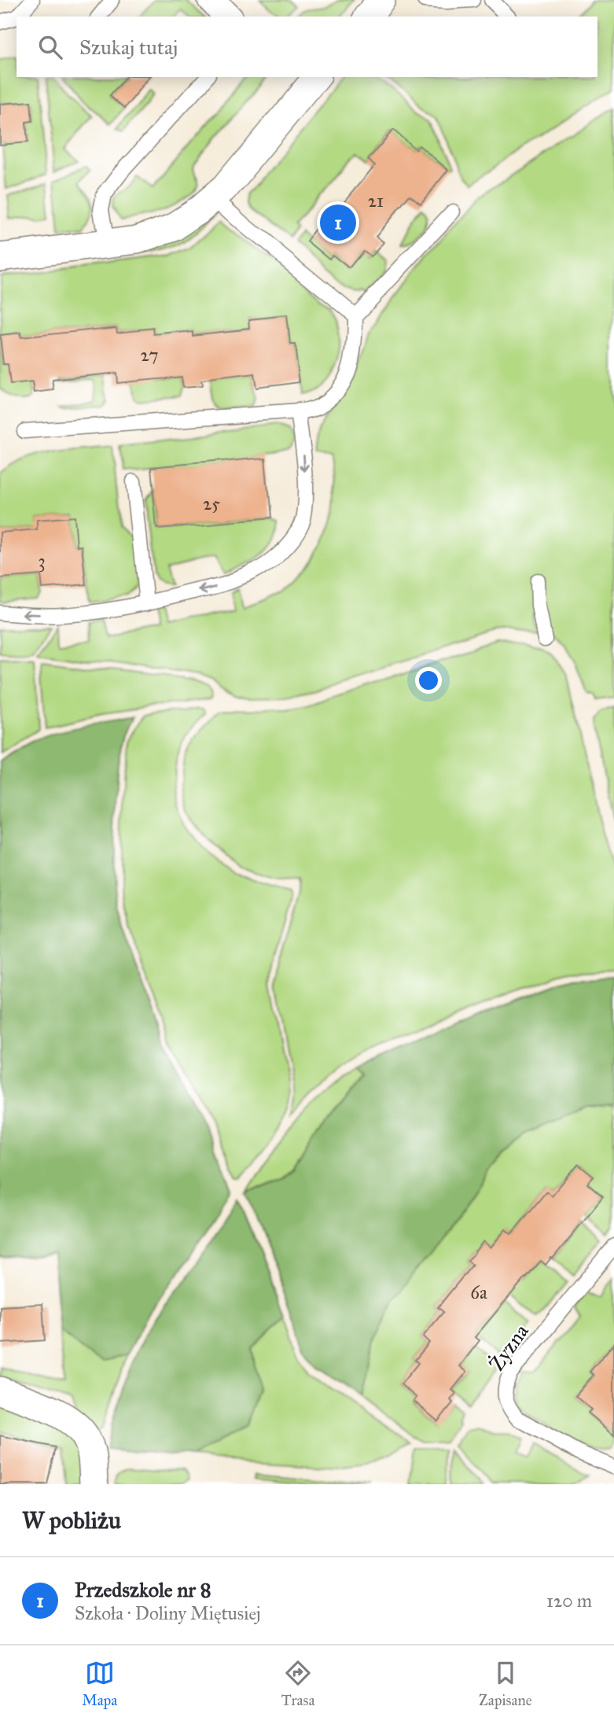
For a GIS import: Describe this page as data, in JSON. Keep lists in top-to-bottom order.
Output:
{
  "streets": {
    "lane": ["Żyzna"]
  },
  "house_numbers": [
    "21",
    "27",
    "25",
    "3",
    "6a"
  ],
  "page": {
    "search": "Szukaj tutaj",
    "pins": "1",
    "heading": "W pobliżu",
    "list": [
      {
        "mark": "1",
        "name": "Przedszkole nr 8",
        "note": "Szkoła · Doliny Miętusiej",
        "value": "120 m"
      }
    ],
    "nav": ["Mapa", "Trasa", "Zapisane"]
  }
}
